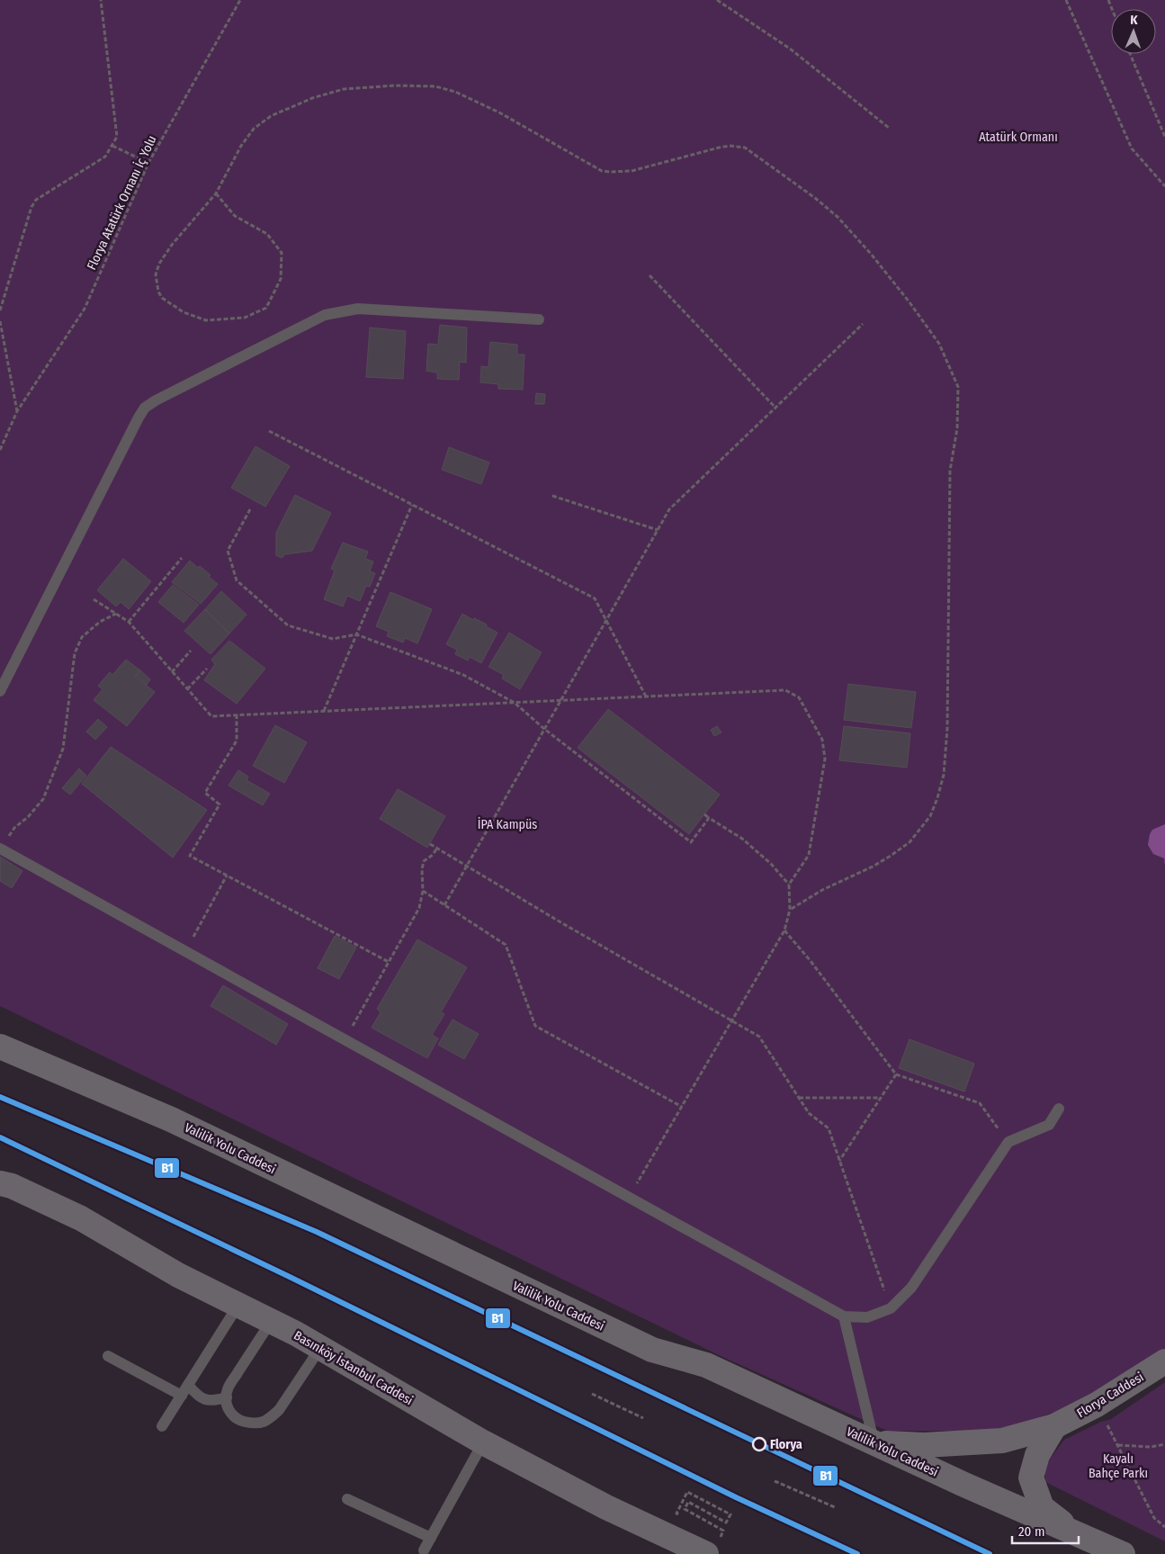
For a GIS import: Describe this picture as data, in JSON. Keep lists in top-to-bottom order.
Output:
{
  "streets": {
    "main road": ["Valilik Yolu Caddesi", "Basınköy İstanbul Caddesi", "Florya Caddesi"],
    "path": ["Florya Atatürk Ornanı İç Yolu"]
  },
  "crossings": [
    ["Valilik Yolu Caddesi", "Florya Caddesi"]
  ],
  "parks": ["Atatürk Ormanı", "İPA Kampüs", "Kayalı Bahçe Parkı"],
  "places": ["Florya"],
  "lines": ["transit line B1"],
  "scale_bar": "20 m",
  "north": "top"
}
